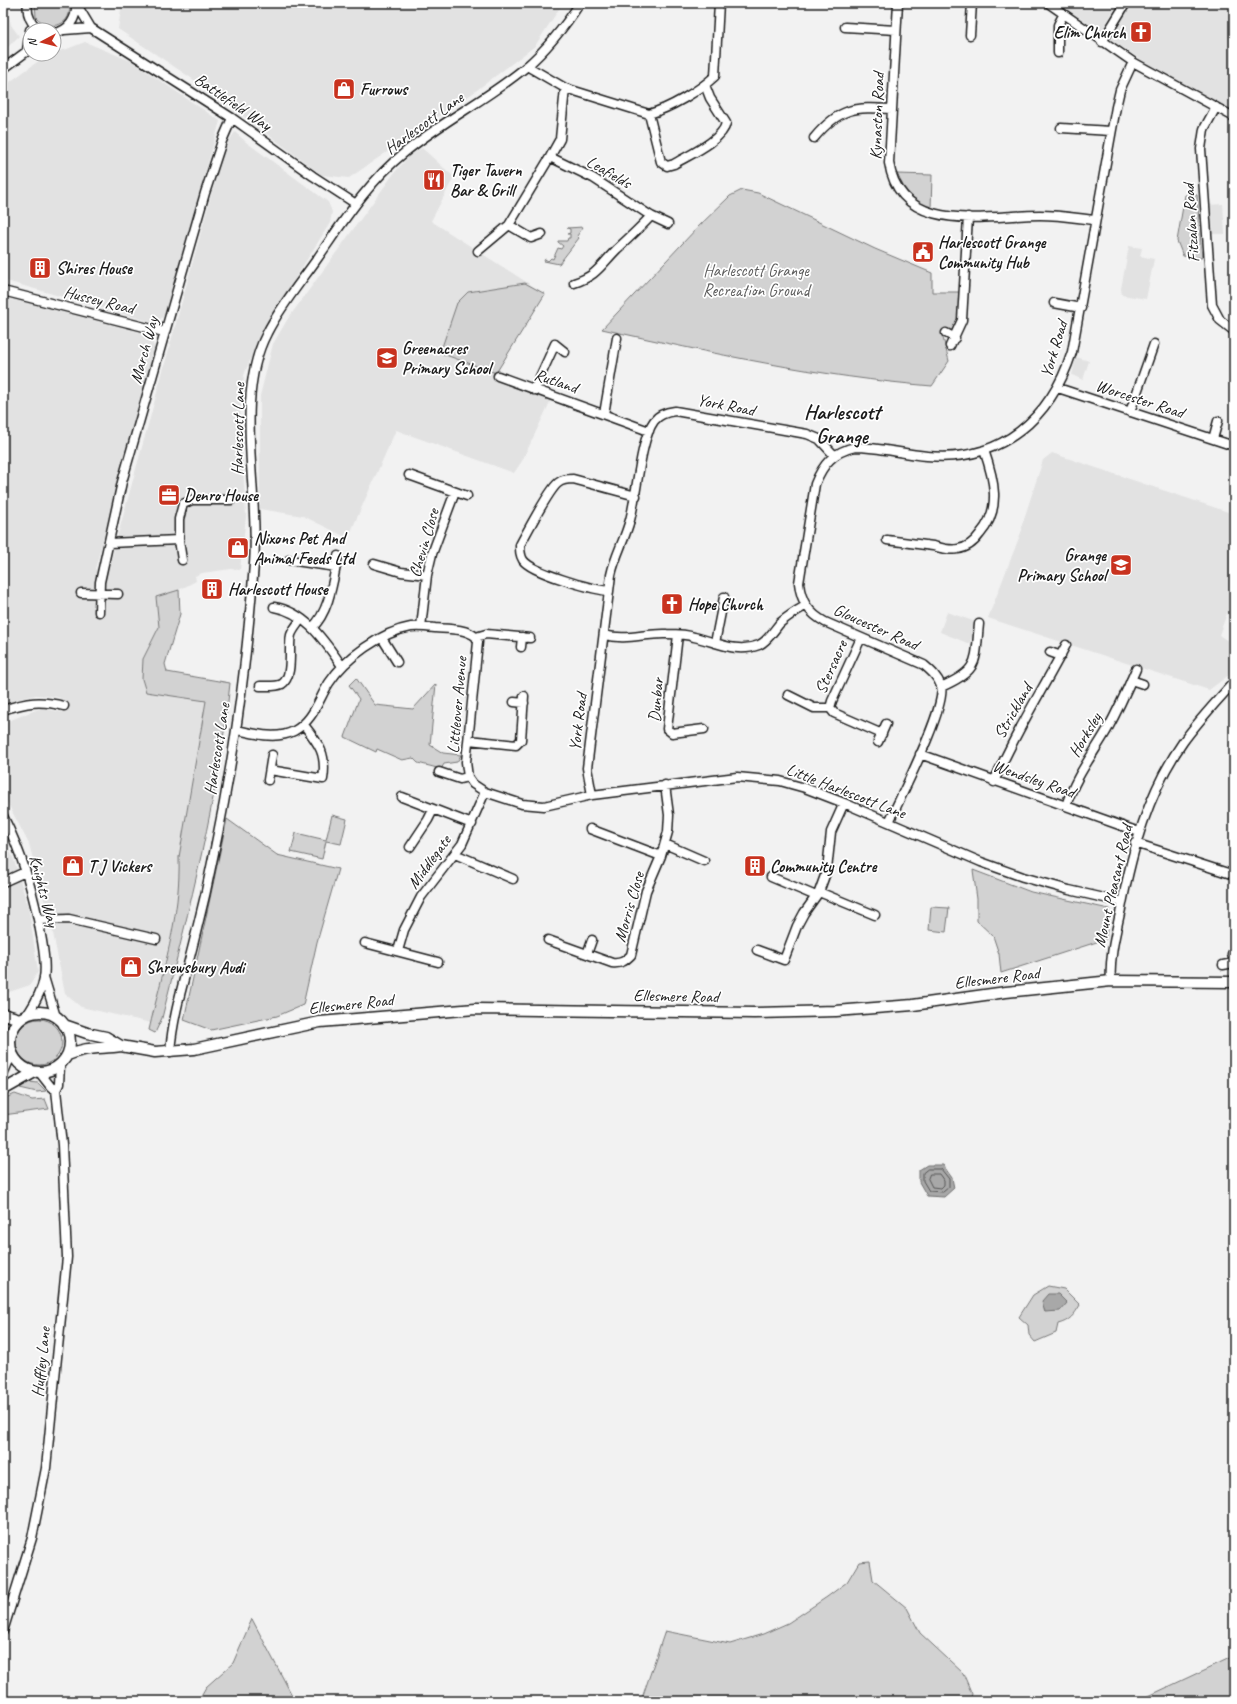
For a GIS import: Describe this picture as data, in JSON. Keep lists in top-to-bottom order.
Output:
{
  "streets": {
    "main road": ["Ellesmere Road"],
    "street": [
      "Battlefield Way",
      "Kynaston Road",
      "Harlescott Lane",
      "Leafields",
      "Fitzalan Road",
      "Hussey Road",
      "York Road",
      "March Way",
      "Rutland",
      "Worcester Road",
      "Chevin Close",
      "Gloucester Road",
      "Stersacre",
      "Dunbar",
      "Littleover Avenue",
      "Strickland",
      "Horksley",
      "Wendsley Road",
      "Little Harlescott Lane",
      "Middlegate",
      "Mount Pleasant Road",
      "Knights Way",
      "Morris Close",
      "Huffley Lane"
    ]
  },
  "crossings": [
    ["Battlefield Way", "Harlescott Lane"],
    ["Battlefield Way", "March Way"],
    ["Kynaston Road", "York Road"],
    ["Harlescott Lane", "Ellesmere Road"],
    ["Hussey Road", "March Way"],
    ["York Road", "Rutland"],
    ["York Road", "Worcester Road"],
    ["York Road", "Little Harlescott Lane"],
    ["Gloucester Road", "Stersacre"],
    ["Littleover Avenue", "Little Harlescott Lane"],
    ["Strickland", "Wendsley Road"],
    ["Horksley", "Wendsley Road"],
    ["Wendsley Road", "Mount Pleasant Road"],
    ["Little Harlescott Lane", "Middlegate"],
    ["Little Harlescott Lane", "Mount Pleasant Road"],
    ["Little Harlescott Lane", "Morris Close"],
    ["Mount Pleasant Road", "Ellesmere Road"],
    ["Knights Way", "Ellesmere Road"],
    ["Knights Way", "Huffley Lane"],
    ["Ellesmere Road", "Huffley Lane"]
  ],
  "districts": ["Harlescott Grange"],
  "parks": ["Harlescott Grange Recreation Ground"],
  "places": {
    "church": ["Elim Church", "Hope Church"],
    "shop": [
      "Furrows",
      "Nixons Pet And Animal Feeds Ltd",
      "T J Vickers",
      "Shrewsbury Audi"
    ],
    "restaurant": ["Tiger Tavern Bar & Grill"],
    "public building": ["Harlescott Grange Community Hub"],
    "building": ["Shires House", "Harlescott House", "Community Centre"],
    "school or university": ["Greenacres Primary School", "Grange Primary School"],
    "office": ["Denro House"]
  },
  "north": "left"
}
